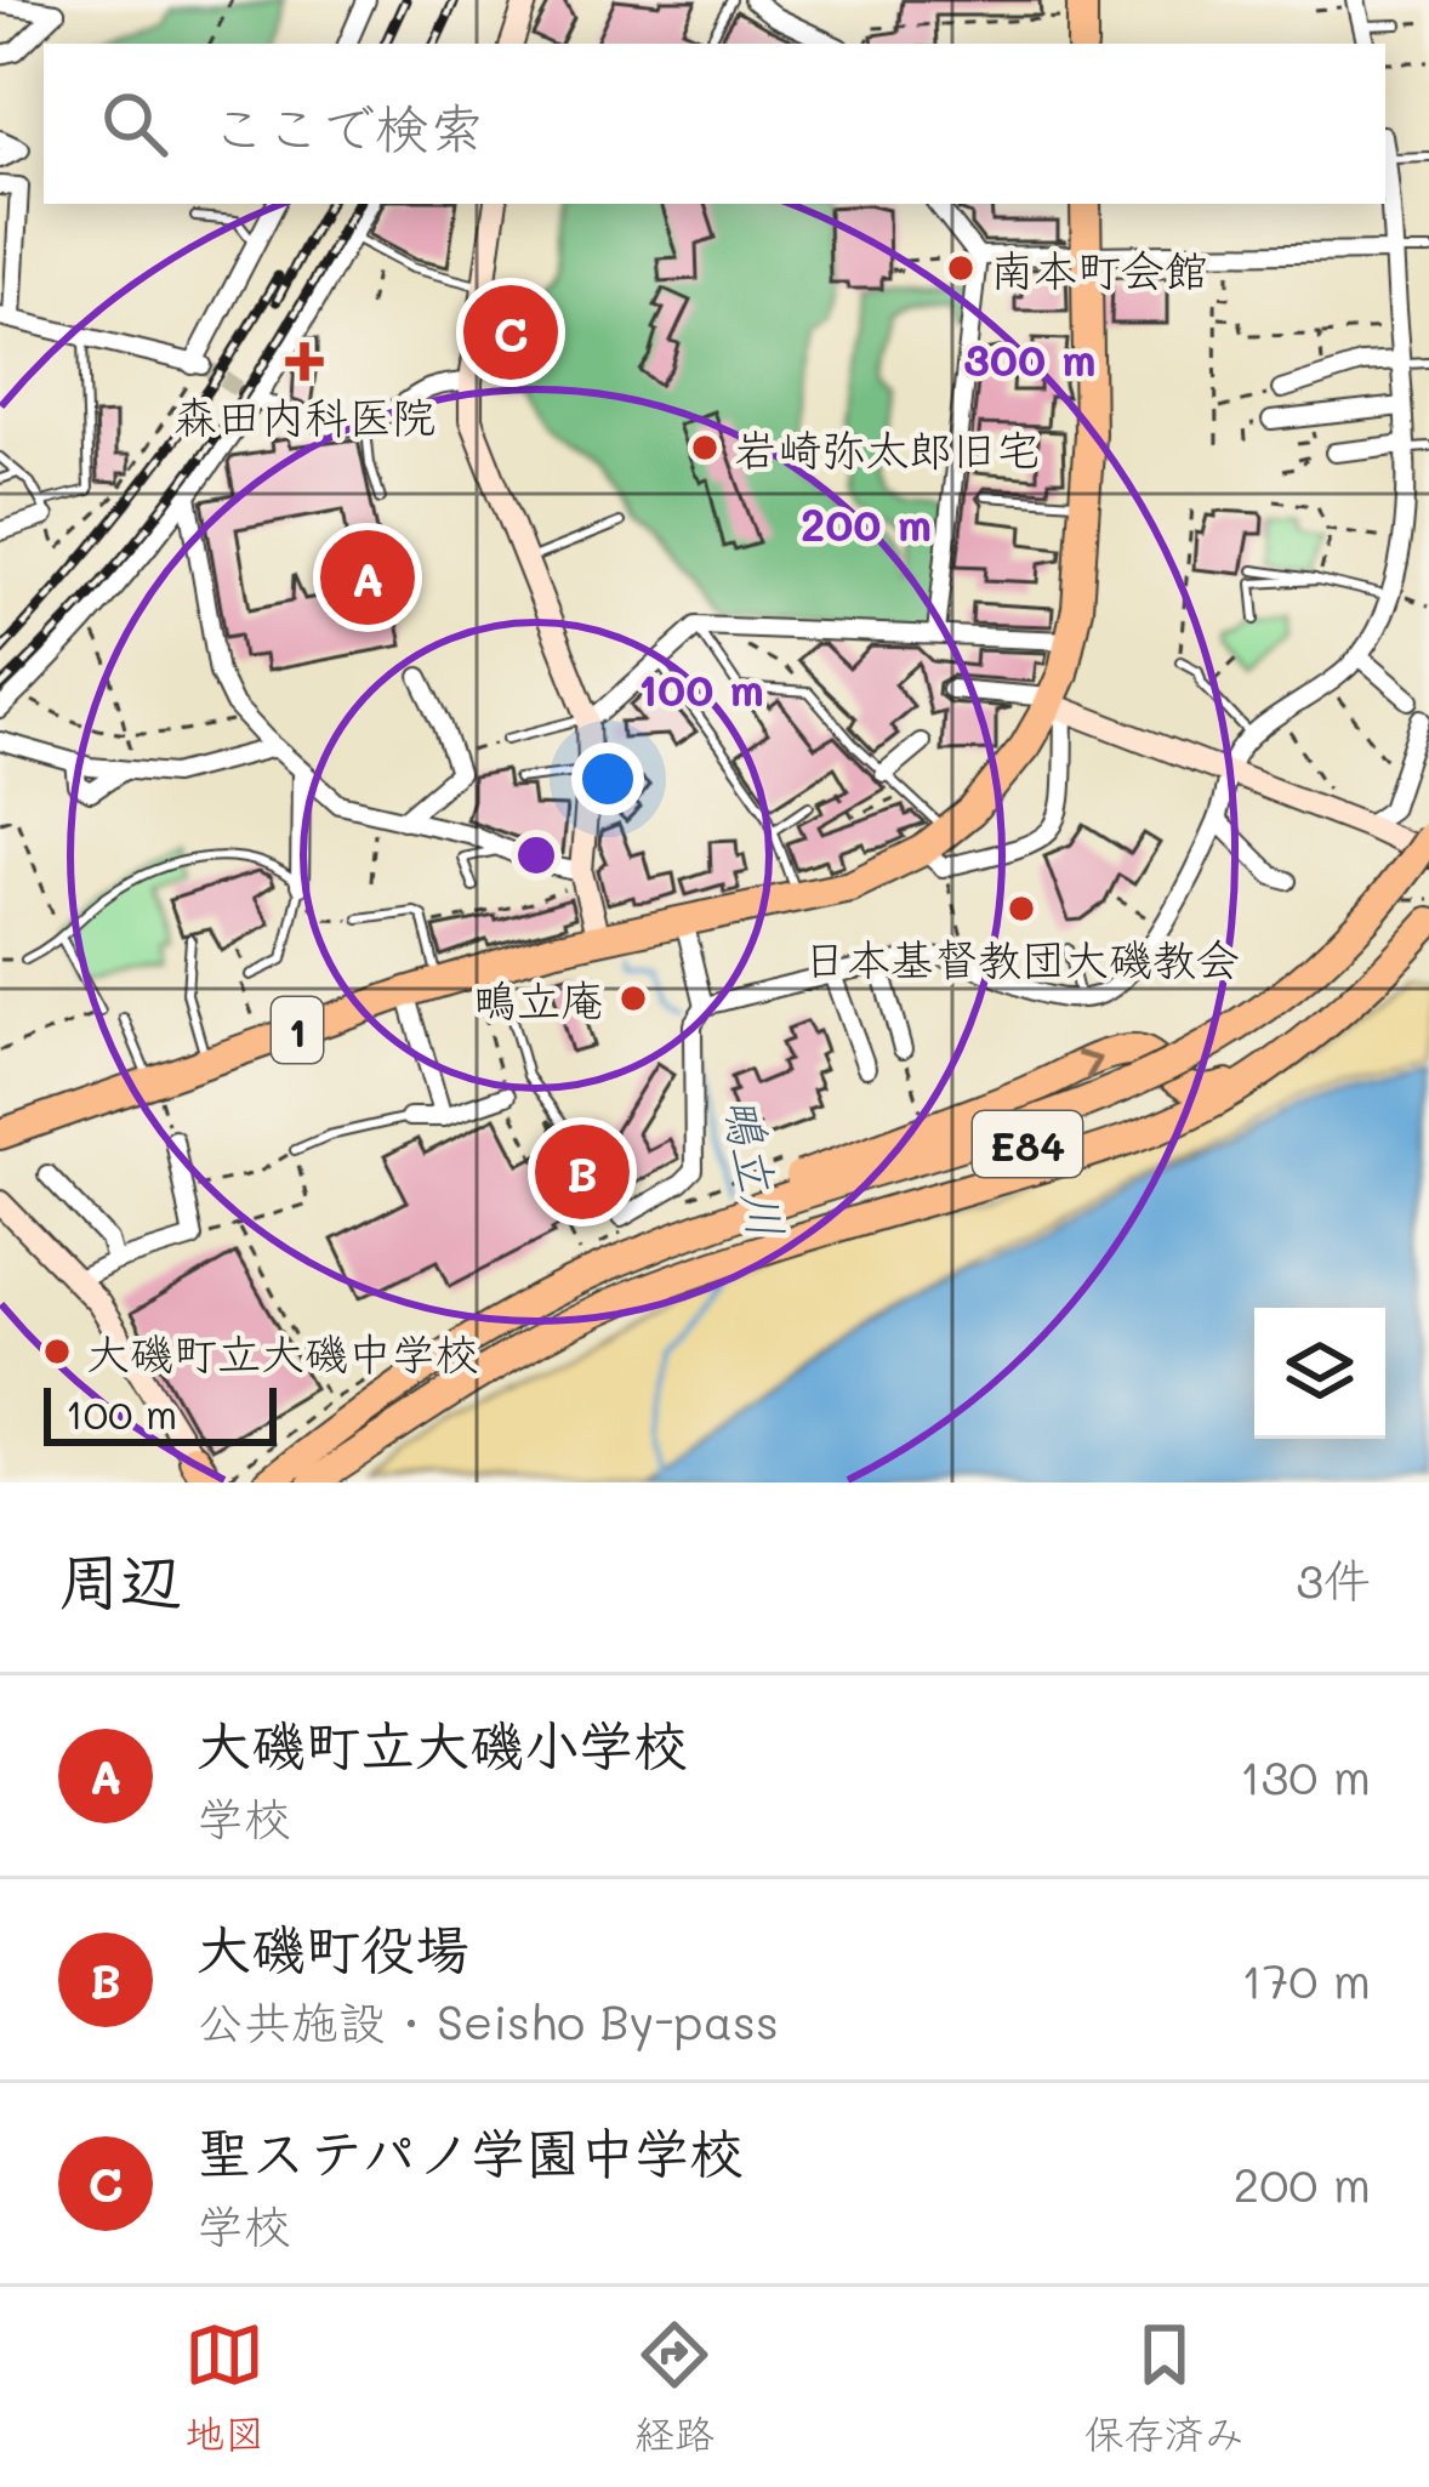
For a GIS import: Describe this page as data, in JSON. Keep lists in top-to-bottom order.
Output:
{
  "streets": {
    "highway": ["1", "E84"]
  },
  "water": ["鴫立川"],
  "places": {
    "other": [
      "南本町会館",
      "岩崎弥太郎旧宅",
      "日本基督教団大磯教会",
      "鴫立庵",
      "大磯町立大磯中学校"
    ],
    "health": ["森田内科医院"]
  },
  "scale_bar": "100 m",
  "page": {
    "search": "ここで検索",
    "pins": ["C", "A", "B"],
    "scale": "100 m",
    "heading": ["周辺", "3件"],
    "list": [
      {
        "mark": "A",
        "name": "大磯町立大磯小学校",
        "note": "学校",
        "value": "130 m"
      },
      {
        "mark": "B",
        "name": "大磯町役場",
        "note": "公共施設 · Seisho By-pass",
        "value": "170 m"
      },
      {
        "mark": "C",
        "name": "聖ステパノ学園中学校",
        "note": "学校",
        "value": "200 m"
      }
    ],
    "nav": ["地図", "経路", "保存済み"]
  },
  "rings": ["300 m", "200 m", "100 m"]
}
